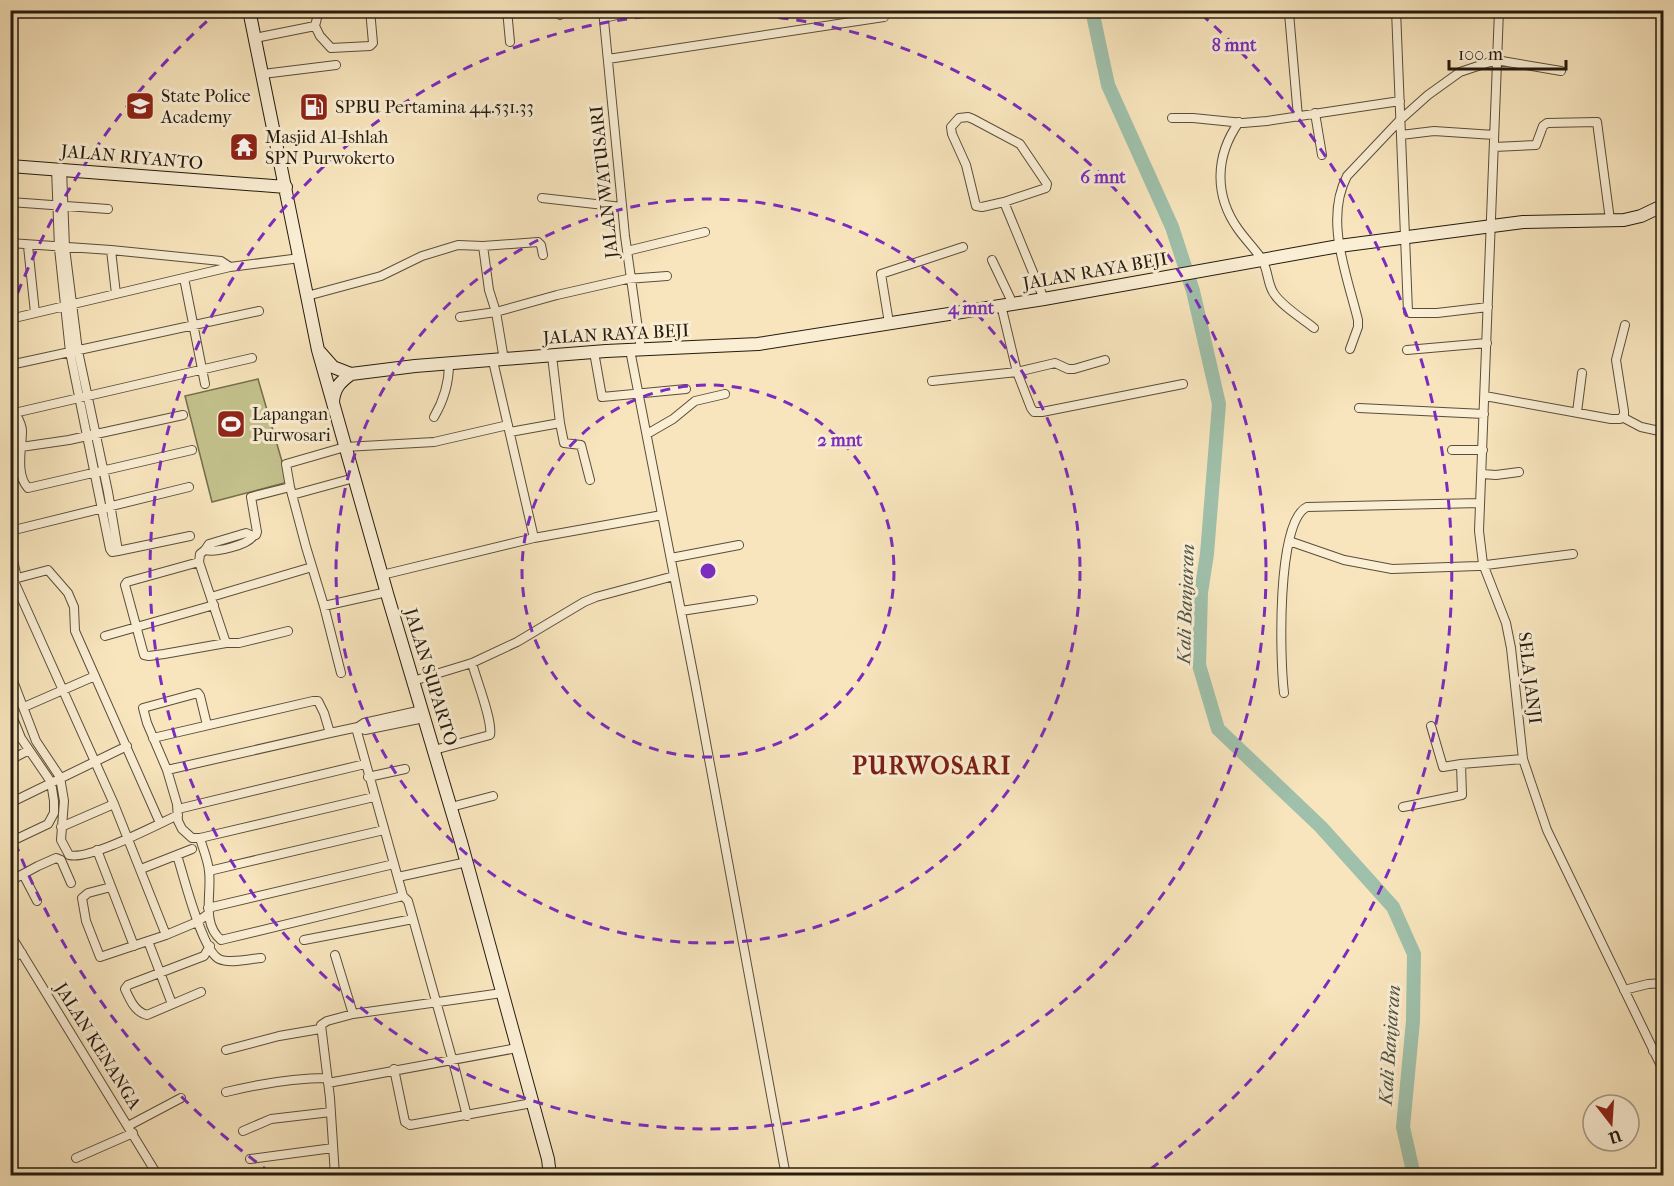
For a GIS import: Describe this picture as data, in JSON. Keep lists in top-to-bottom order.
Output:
{
  "streets": {
    "street": [
      "JALAN RIYANTO",
      "JALAN WATUSARI",
      "JALAN RAYA BEJI",
      "JALAN SUPARTO",
      "SELA JANJI",
      "JALAN KENANGA"
    ]
  },
  "crossings": [
    ["JALAN RIYANTO", "JALAN SUPARTO"],
    ["JALAN WATUSARI", "JALAN RAYA BEJI"],
    ["JALAN RAYA BEJI", "SELA JANJI"]
  ],
  "districts": ["PURWOSARI"],
  "water": ["Kali Banjaran"],
  "places": {
    "school or university": ["State Police Academy"],
    "fuel station": ["SPBU Pertamina 44.531.33"],
    "temple": ["Masjid Al-Ishlah SPN Purwokerto"],
    "sports": ["Lapangan Purwosari"]
  },
  "scale_bar": "100 m",
  "north": "bottom",
  "rings": [
    "8 mnt",
    "6 mnt",
    "4 mnt",
    "2 mnt"
  ]
}
